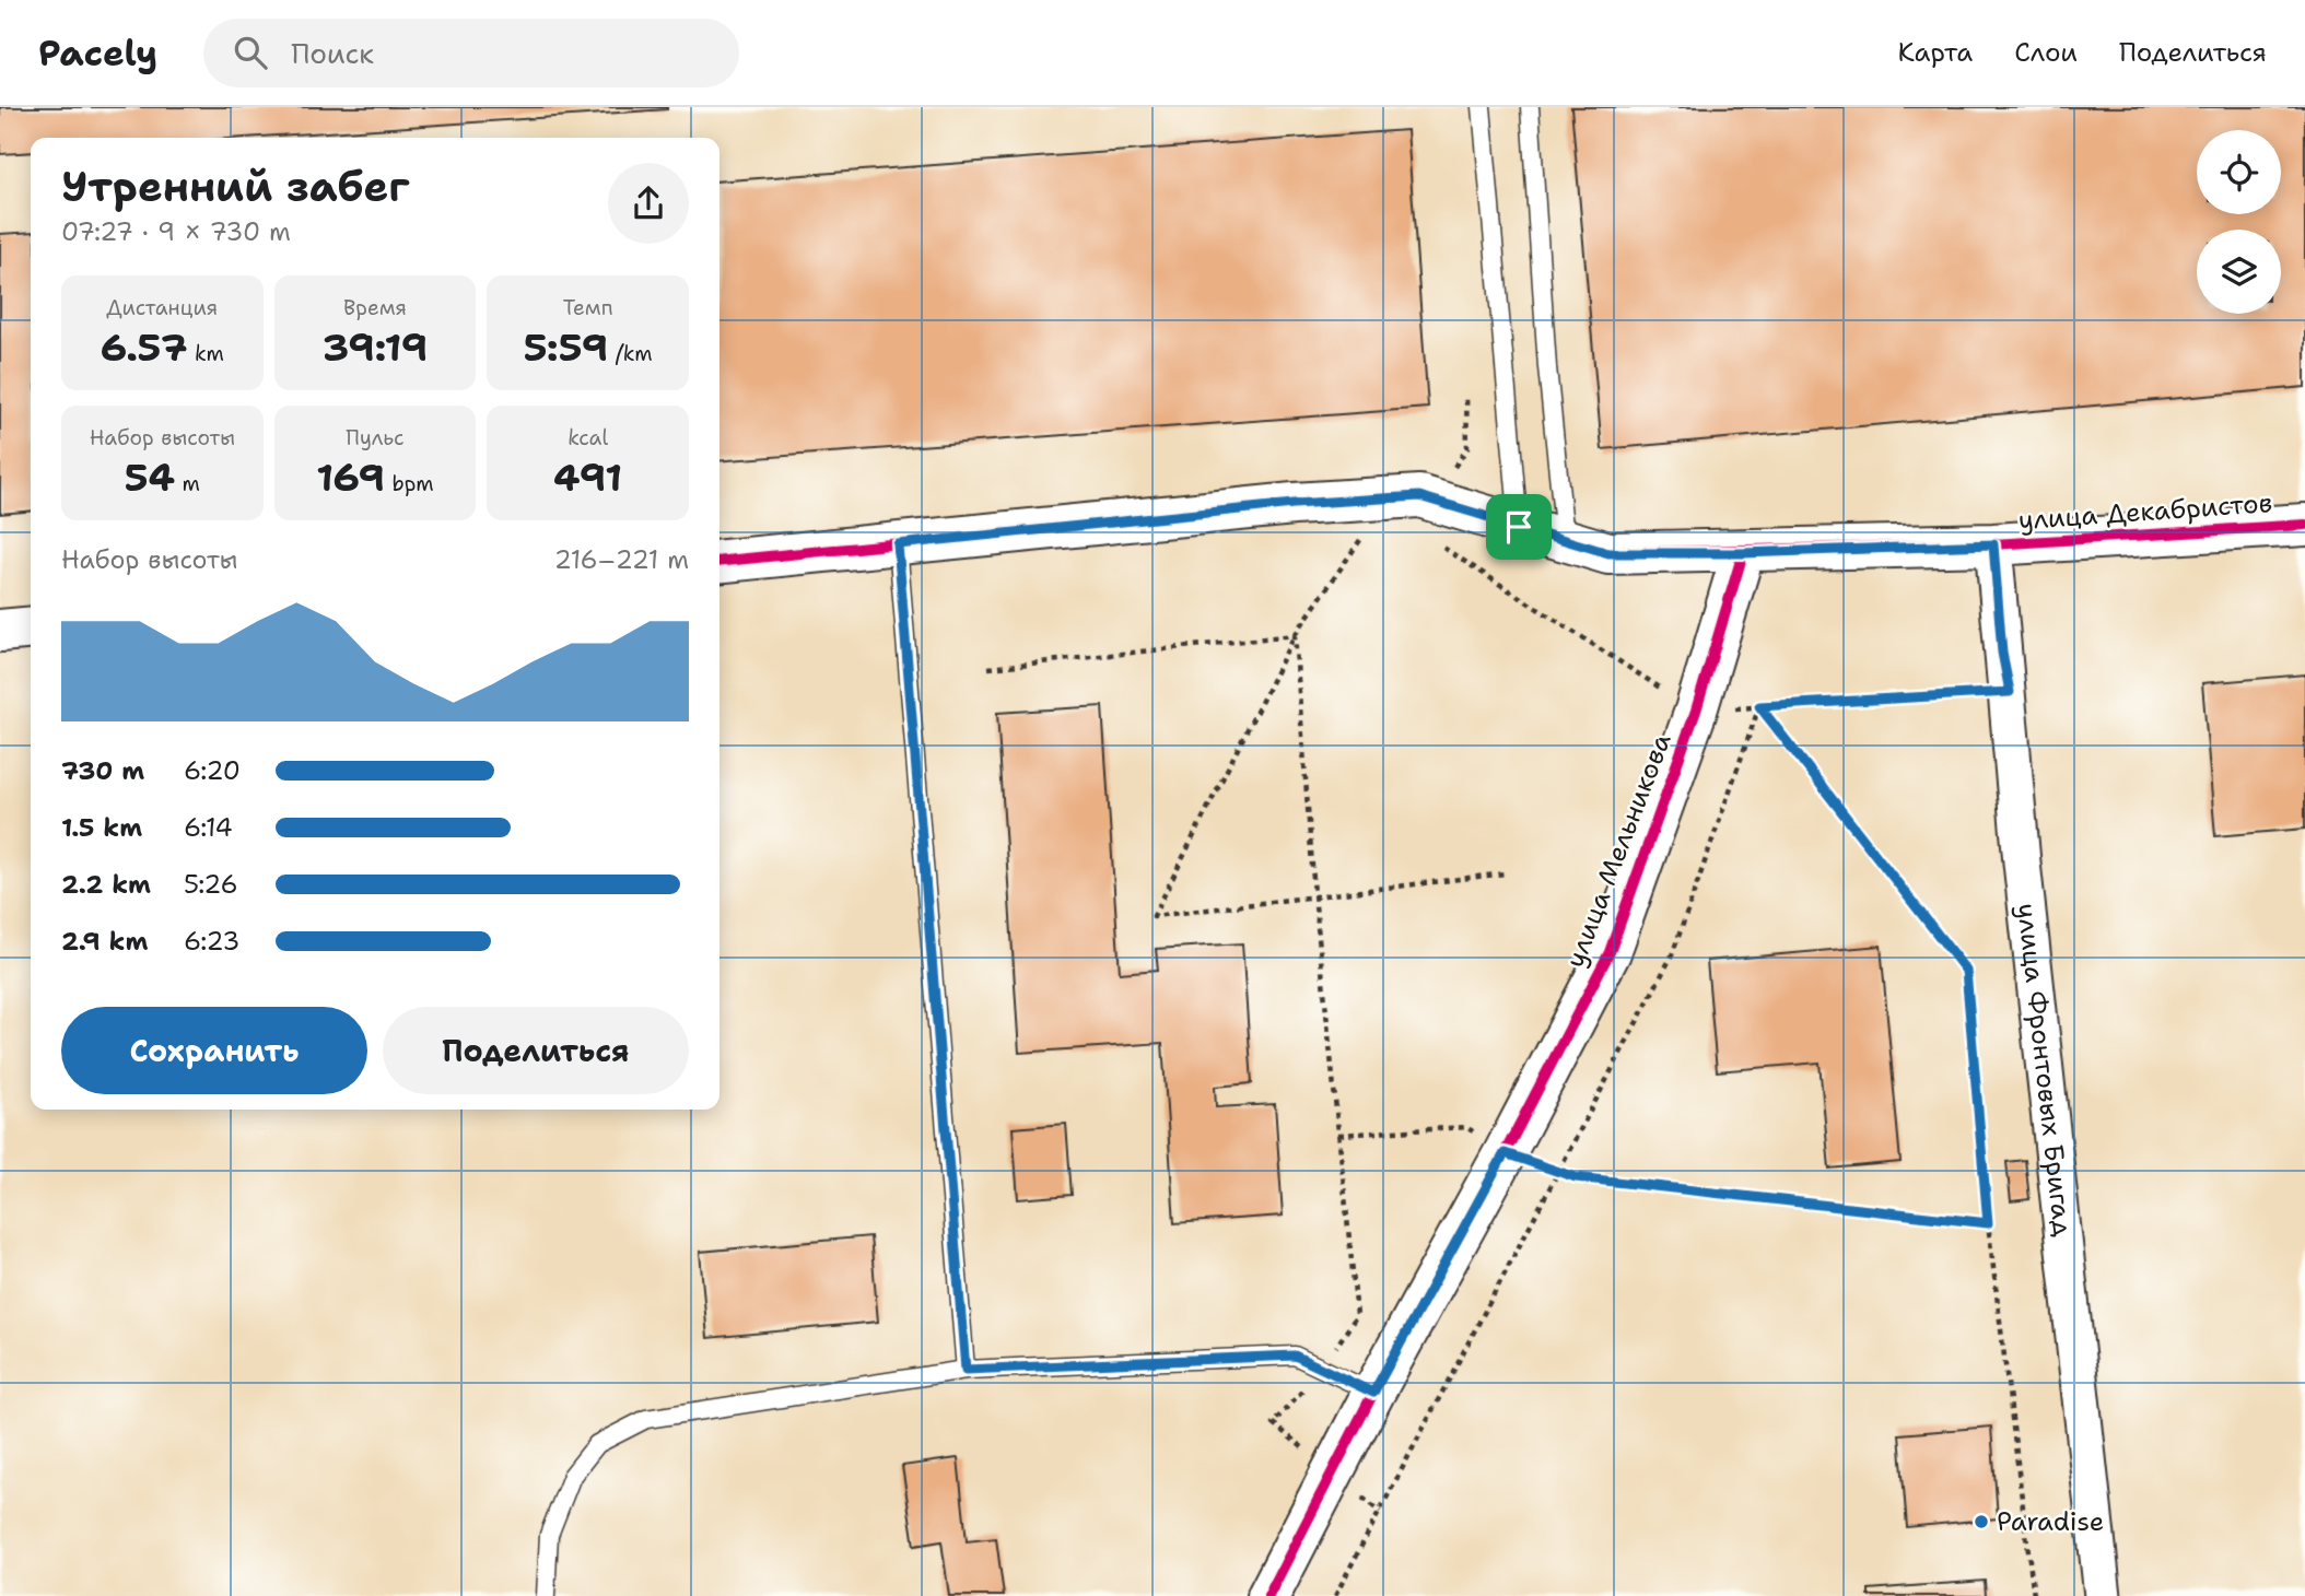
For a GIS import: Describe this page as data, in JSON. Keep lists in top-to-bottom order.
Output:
{
  "streets": {
    "street": ["улица Декабристов", "улица Мельникова", "улица Фронтовых Бригад"]
  },
  "crossings": [
    ["улица Декабристов", "улица Мельникова"],
    ["улица Декабристов", "улица Фронтовых Бригад"]
  ],
  "places": ["Paradise"],
  "page": {
    "header": "Pacely",
    "search": "Поиск",
    "nav": ["Карта", "Слои", "Поделиться"],
    "heading": ["Утренний забег", "07:27 · 9 × 730 m"],
    "stats": [
      ["Дистанция", "6.57 km"],
      ["Время", "39:19"],
      ["Темп", "5:59 /km"],
      ["Набор высоты", "54 m"],
      ["Пульс", "169 bpm"],
      ["kcal", "491"]
    ],
    "chart": ["Набор высоты", "216–221 m"],
    "list": [
      {
        "name": "730 m",
        "note": "6:20"
      },
      {
        "name": "1.5 km",
        "note": "6:14"
      },
      {
        "name": "2.2 km",
        "note": "5:26"
      },
      {
        "name": "2.9 km",
        "note": "6:23"
      }
    ],
    "buttons": ["Сохранить", "Поделиться"]
  }
}
